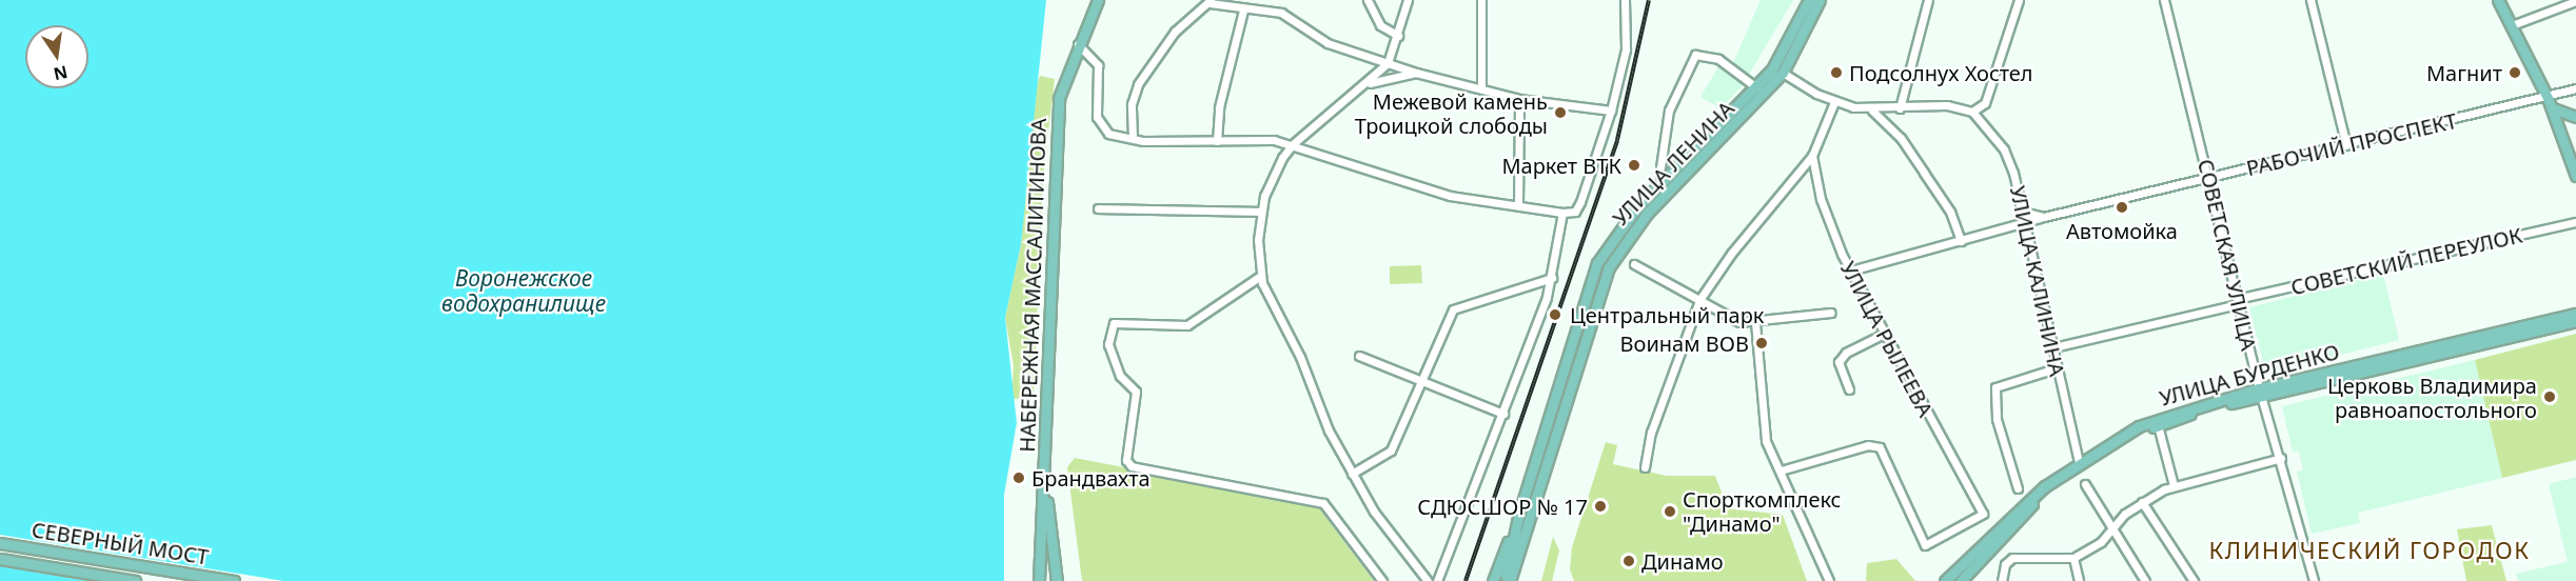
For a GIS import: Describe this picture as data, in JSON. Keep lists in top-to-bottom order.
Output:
{
  "streets": {
    "main road": [
      "УЛИЦА ЛЕНИНА",
      "НАБЕРЕЖНАЯ МАССАЛИТИНОВА",
      "УЛИЦА БУРДЕНКО",
      "СЕВЕРНЫЙ МОСТ"
    ],
    "street": [
      "РАБОЧИЙ ПРОСПЕКТ",
      "СОВЕТСКАЯ УЛИЦА",
      "СОВЕТСКИЙ ПЕРЕУЛОК",
      "УЛИЦА КАЛИНИНА",
      "УЛИЦА РЫЛЕЕВА"
    ]
  },
  "crossings": [
    ["РАБОЧИЙ ПРОСПЕКТ", "СОВЕТСКАЯ УЛИЦА"],
    ["РАБОЧИЙ ПРОСПЕКТ", "УЛИЦА КАЛИНИНА"],
    ["СОВЕТСКАЯ УЛИЦА", "СОВЕТСКИЙ ПЕРЕУЛОК"],
    ["СОВЕТСКАЯ УЛИЦА", "УЛИЦА БУРДЕНКО"],
    ["СОВЕТСКИЙ ПЕРЕУЛОК", "УЛИЦА КАЛИНИНА"],
    ["УЛИЦА КАЛИНИНА", "УЛИЦА БУРДЕНКО"]
  ],
  "districts": ["КЛИНИЧЕСКИЙ ГОРОДОК"],
  "water": ["Воронежское водохранилище"],
  "places": [
    "Подсолнух Хостел",
    "Магнит",
    "Межевой камень Троицкой слободы",
    "Маркет ВТК",
    "Автомойка",
    "Центральный парк",
    "Воинам ВОВ",
    "Церковь Владимира равноапостольного",
    "Брандвахта",
    "СДЮСШОР № 17",
    "Спорткомплекс \"Динамо\"",
    "Динамо"
  ],
  "north": "bottom"
}
